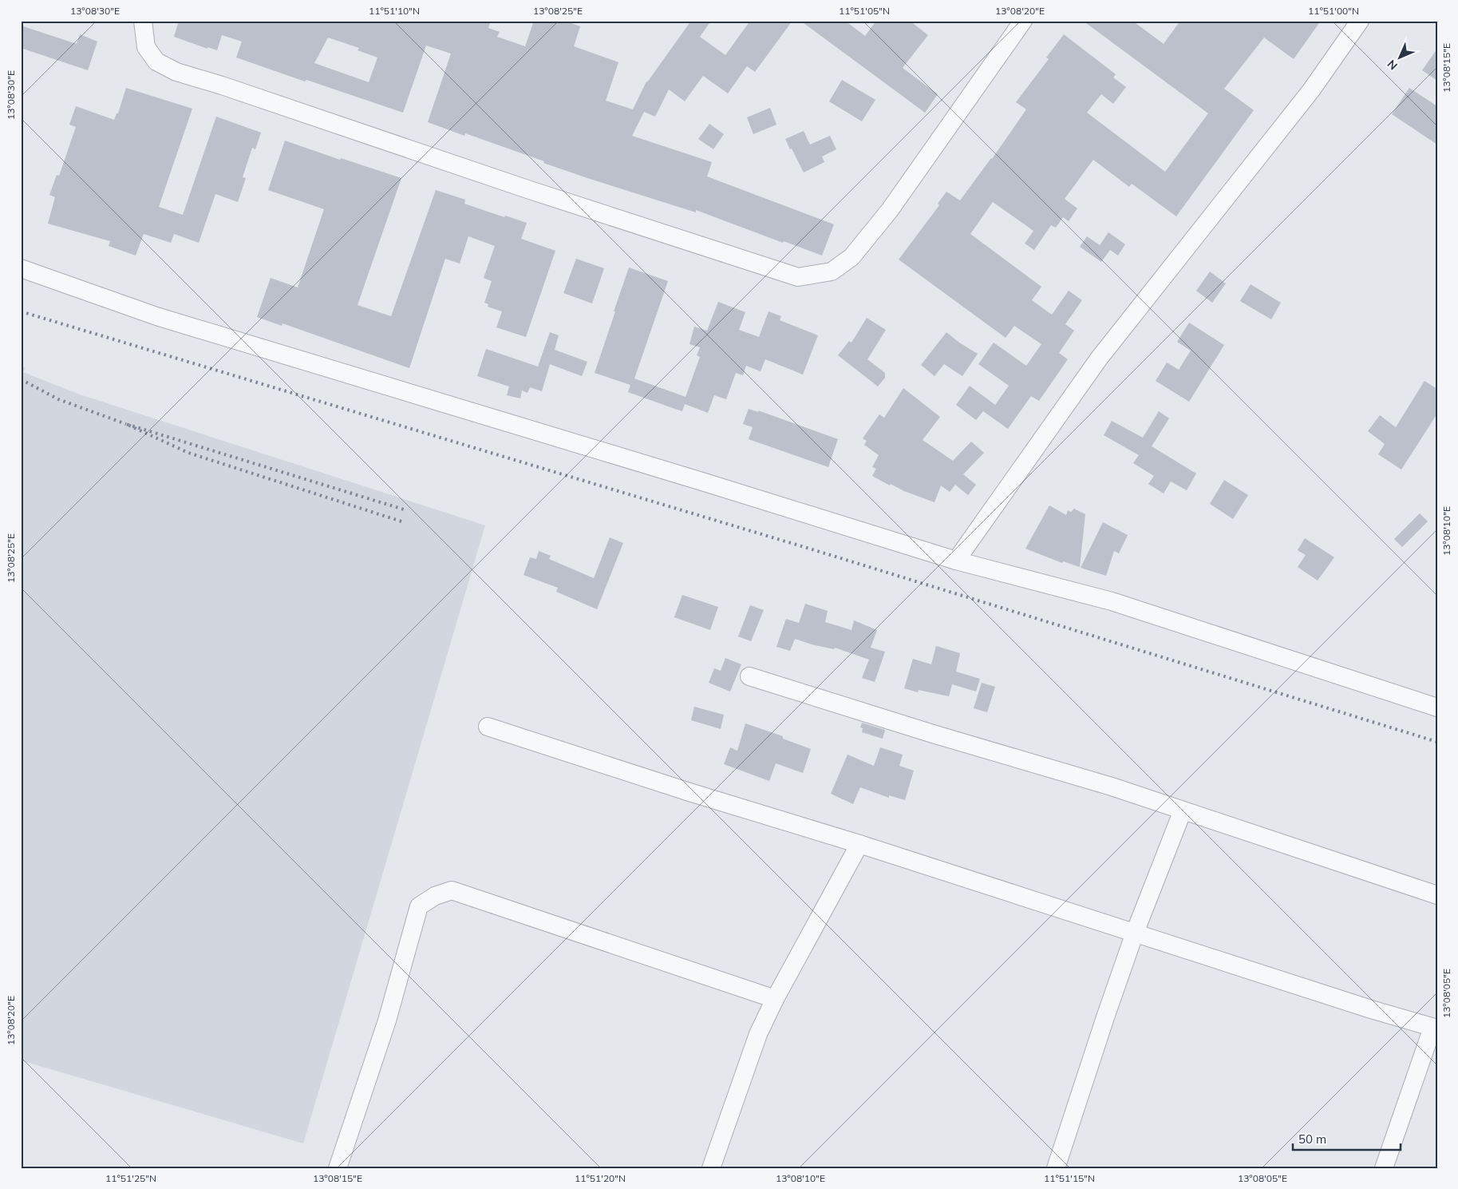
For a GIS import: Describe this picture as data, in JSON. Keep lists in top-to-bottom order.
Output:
{
  "scale_bar": "50 m",
  "north": "bottom left",
  "coordinates": [
    "13°08'30\"E",
    "11°51'10\"N",
    "13°08'25\"E",
    "11°51'05\"N",
    "13°08'20\"E",
    "11°51'00\"N",
    "13°08'15\"E",
    "13°08'10\"E",
    "13°08'05\"E",
    "11°51'25\"N",
    "11°51'20\"N",
    "11°51'15\"N"
  ]
}
